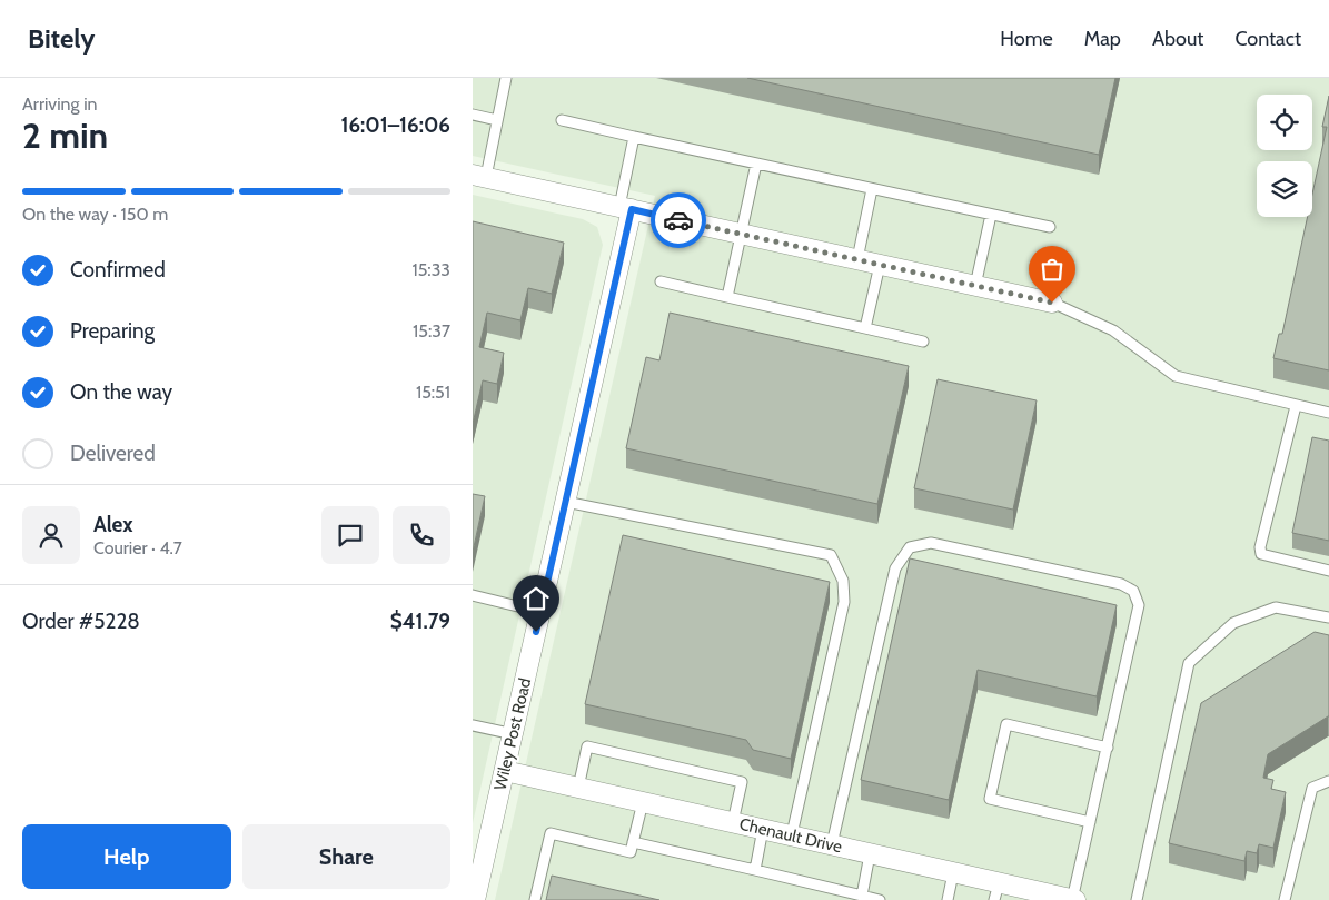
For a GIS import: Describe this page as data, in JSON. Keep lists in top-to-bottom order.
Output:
{
  "streets": {
    "street": ["Wiley Post Road", "Chenault Drive"]
  },
  "crossings": [
    ["Wiley Post Road", "Chenault Drive"]
  ],
  "page": {
    "header": "Bitely",
    "nav": [
      "Home",
      "Map",
      "About",
      "Contact"
    ],
    "heading": ["2 min", "Arriving in", "16:01–16:06"],
    "panel": [
      "Alex",
      "Courier · 4.7",
      "Order #5228",
      "$41.79"
    ],
    "bar": "On the way · 150 m",
    "list": [
      ["Confirmed", "15:33"],
      ["Preparing", "15:37"],
      ["On the way", "15:51"],
      "Delivered"
    ],
    "buttons": ["Help", "Share"]
  }
}
